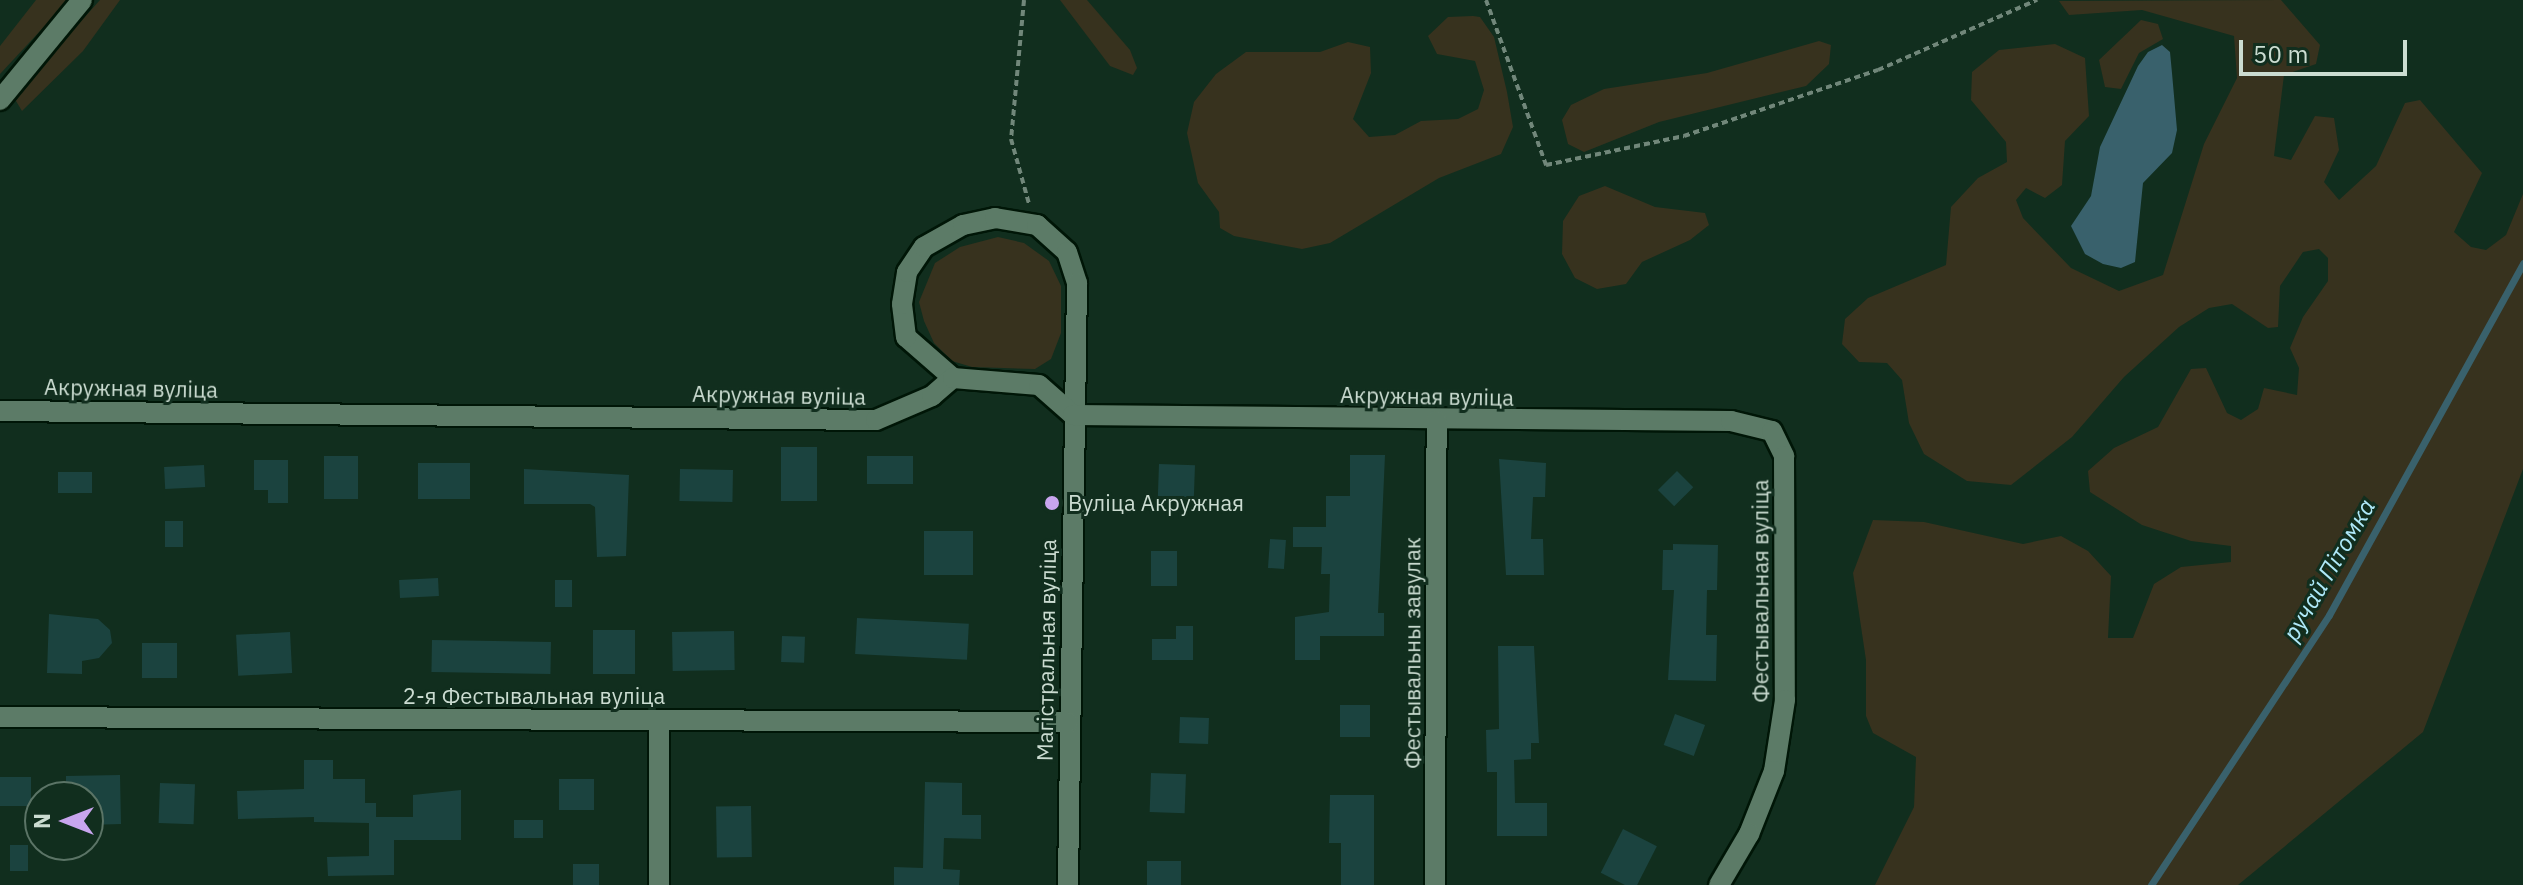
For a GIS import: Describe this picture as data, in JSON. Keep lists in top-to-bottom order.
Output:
{
  "streets": {
    "street": [
      "Акружная вуліца",
      "Фестывальная вуліца",
      "Магістральная вуліца",
      "Фестывальны завулак",
      "2-я Фестывальная вуліца"
    ]
  },
  "crossings": [
    ["Акружная вуліца", "Фестывальная вуліца"],
    ["Акружная вуліца", "Магістральная вуліца"],
    ["Акружная вуліца", "Фестывальны завулак"],
    ["Магістральная вуліца", "2-я Фестывальная вуліца"]
  ],
  "water": ["ручай Пітомка"],
  "places": ["Вуліца Акружная"],
  "scale_bar": "50 m",
  "north": "left"
}
